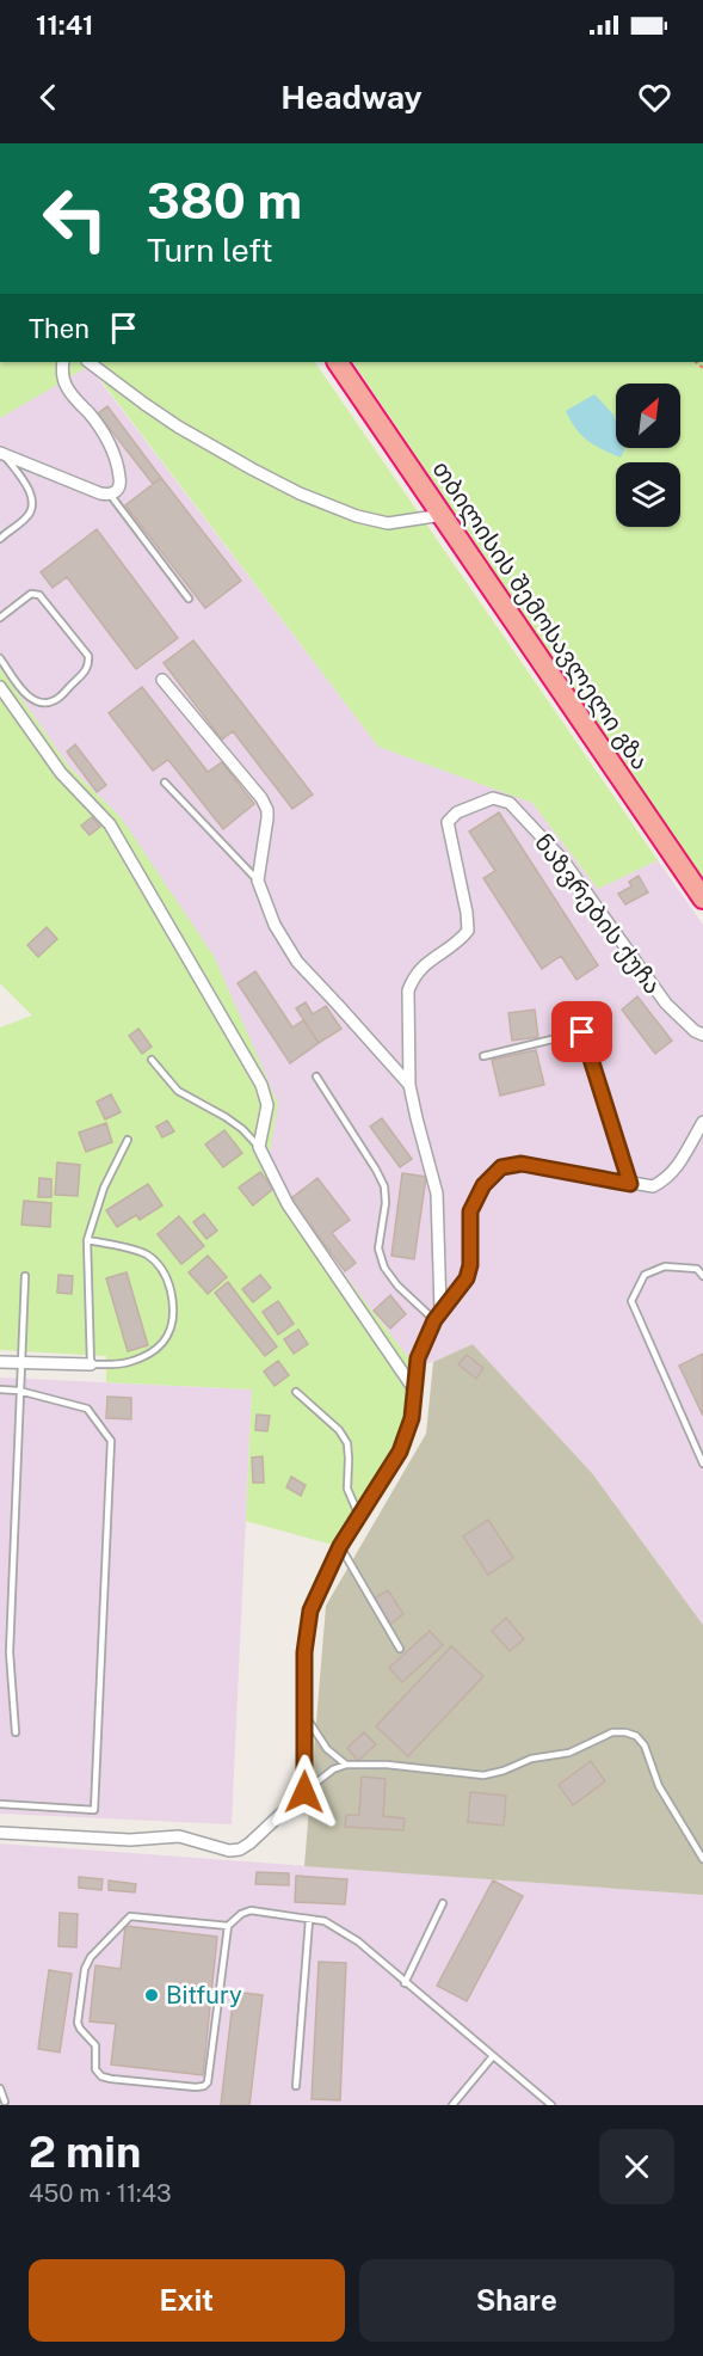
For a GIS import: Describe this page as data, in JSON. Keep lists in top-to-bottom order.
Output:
{
  "streets": {
    "highway": ["თბილისის შემოსავლელი გზა"],
    "street": ["ნაზვრების ქუჩა"]
  },
  "places": ["Bitfury"],
  "north": "top right",
  "page": {
    "status": "11:41",
    "header": "Headway",
    "turn": ["380 m", "Turn left"],
    "then": "Then",
    "heading": ["2 min", "450 m · 11:43"],
    "buttons": ["Exit", "Share"]
  }
}
